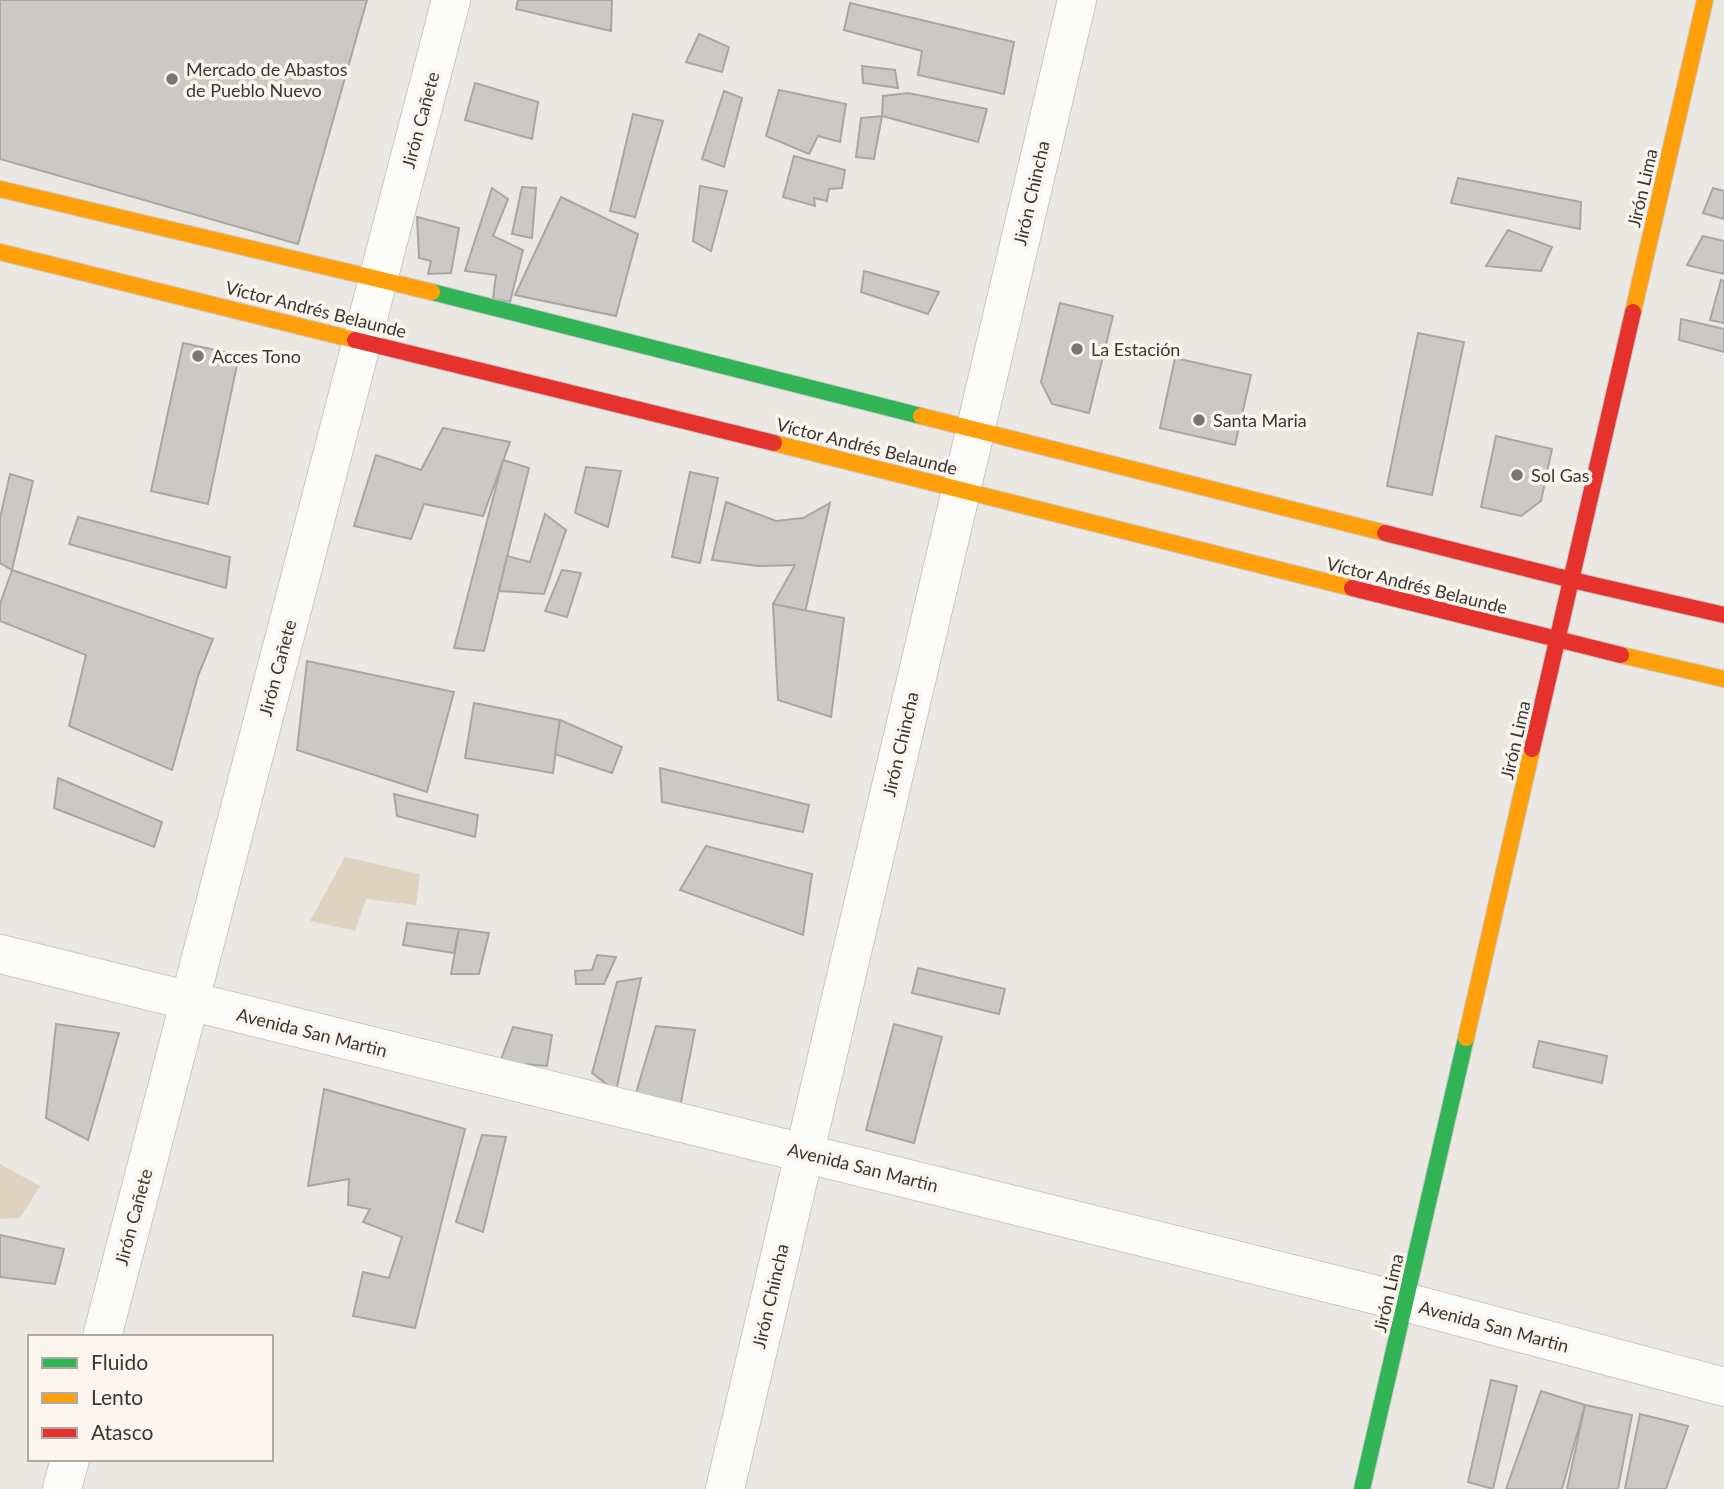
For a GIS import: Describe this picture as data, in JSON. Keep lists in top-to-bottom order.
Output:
{
  "streets": {
    "main road": ["Jirón Lima", "Víctor Andrés Belaunde"],
    "street": ["Jirón Cañete", "Jirón Chincha", "Avenida San Martin"]
  },
  "crossings": [
    ["Jirón Cañete", "Víctor Andrés Belaunde"],
    ["Jirón Cañete", "Avenida San Martin"],
    ["Jirón Lima", "Víctor Andrés Belaunde"],
    ["Jirón Lima", "Avenida San Martin"],
    ["Jirón Chincha", "Víctor Andrés Belaunde"],
    ["Jirón Chincha", "Avenida San Martin"]
  ],
  "places": [
    "Mercado de Abastos de Pueblo Nuevo",
    "La Estación",
    "Acces Tono",
    "Santa Maria",
    "Sol Gas"
  ],
  "legend": ["Fluido", "Lento", "Atasco"]
}
